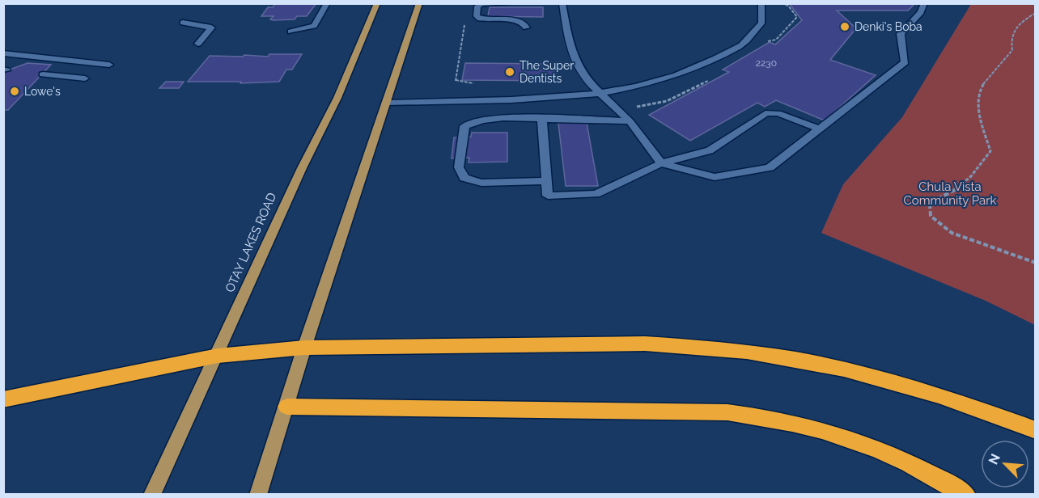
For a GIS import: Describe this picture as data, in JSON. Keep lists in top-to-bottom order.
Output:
{
  "streets": {
    "main road": ["OTAY LAKES ROAD"]
  },
  "parks": ["Chula Vista Community Park"],
  "places": ["Denki's Boba", "The Super Dentists", "Lowe's"],
  "house_numbers": ["2230"],
  "north": "top left"
}
